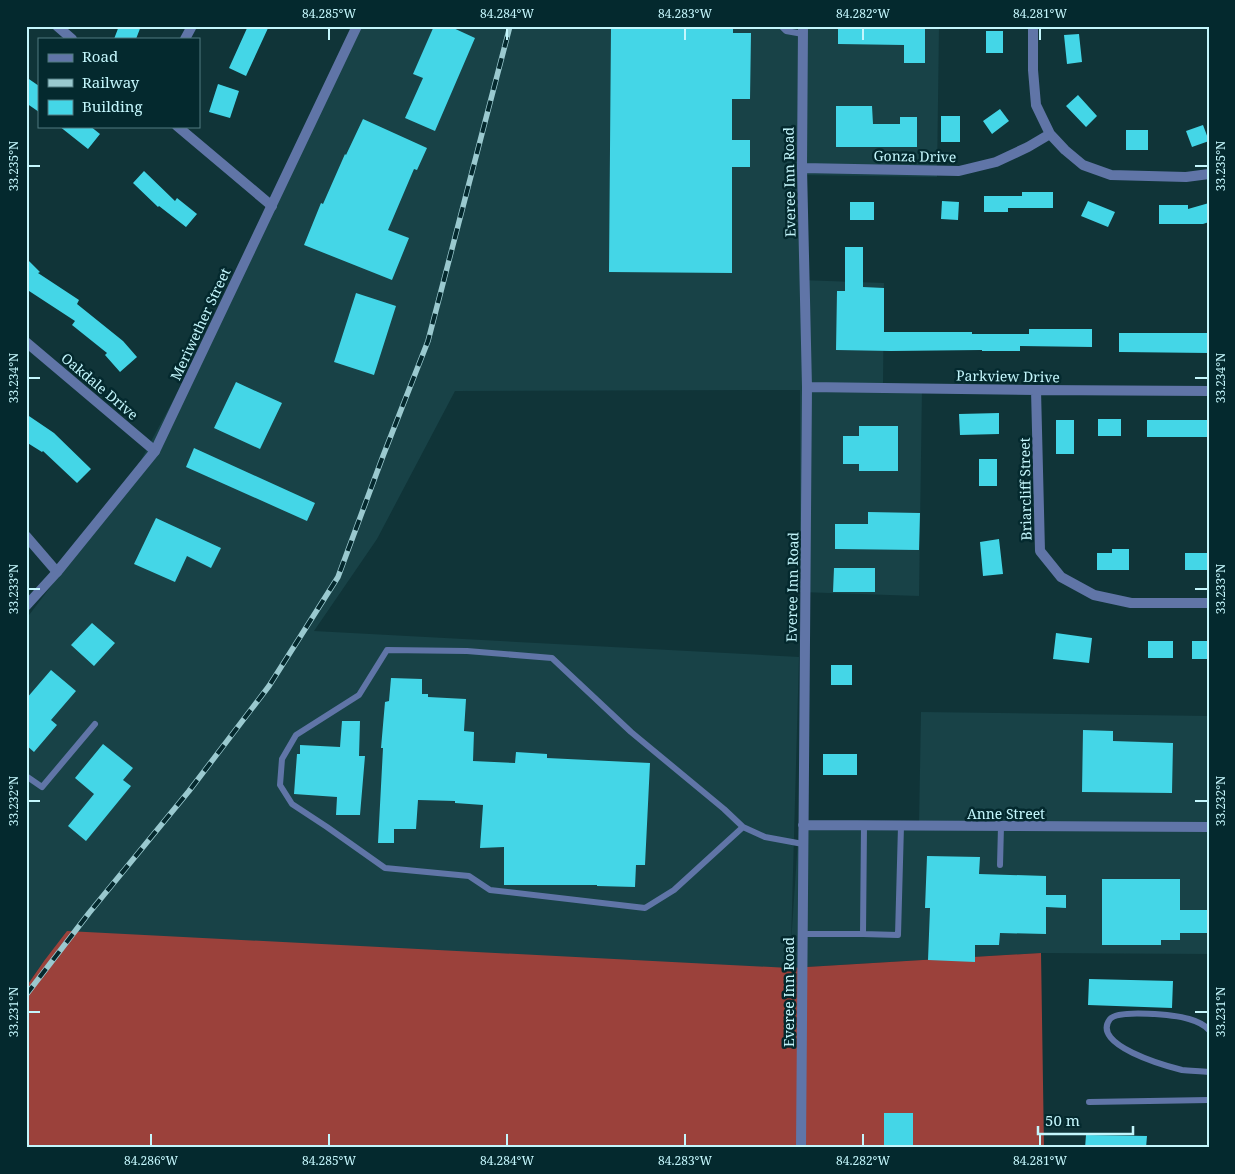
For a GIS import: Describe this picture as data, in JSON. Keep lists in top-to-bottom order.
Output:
{
  "streets": {
    "street": [
      "Gonza Drive",
      "Everee Inn Road",
      "Meriwether Street",
      "Parkview Drive",
      "Oakdale Drive",
      "Briarcliff Street",
      "Anne Street"
    ]
  },
  "crossings": [
    ["Gonza Drive", "Everee Inn Road"],
    ["Everee Inn Road", "Parkview Drive"],
    ["Everee Inn Road", "Anne Street"],
    ["Meriwether Street", "Oakdale Drive"],
    ["Parkview Drive", "Briarcliff Street"]
  ],
  "legend": ["Road", "Railway", "Building"],
  "scale_bar": "50 m",
  "coordinates": [
    "84.285°W",
    "84.284°W",
    "84.283°W",
    "84.282°W",
    "84.281°W",
    "33.235°N",
    "33.234°N",
    "33.233°N",
    "33.232°N",
    "33.231°N",
    "84.286°W"
  ]
}
